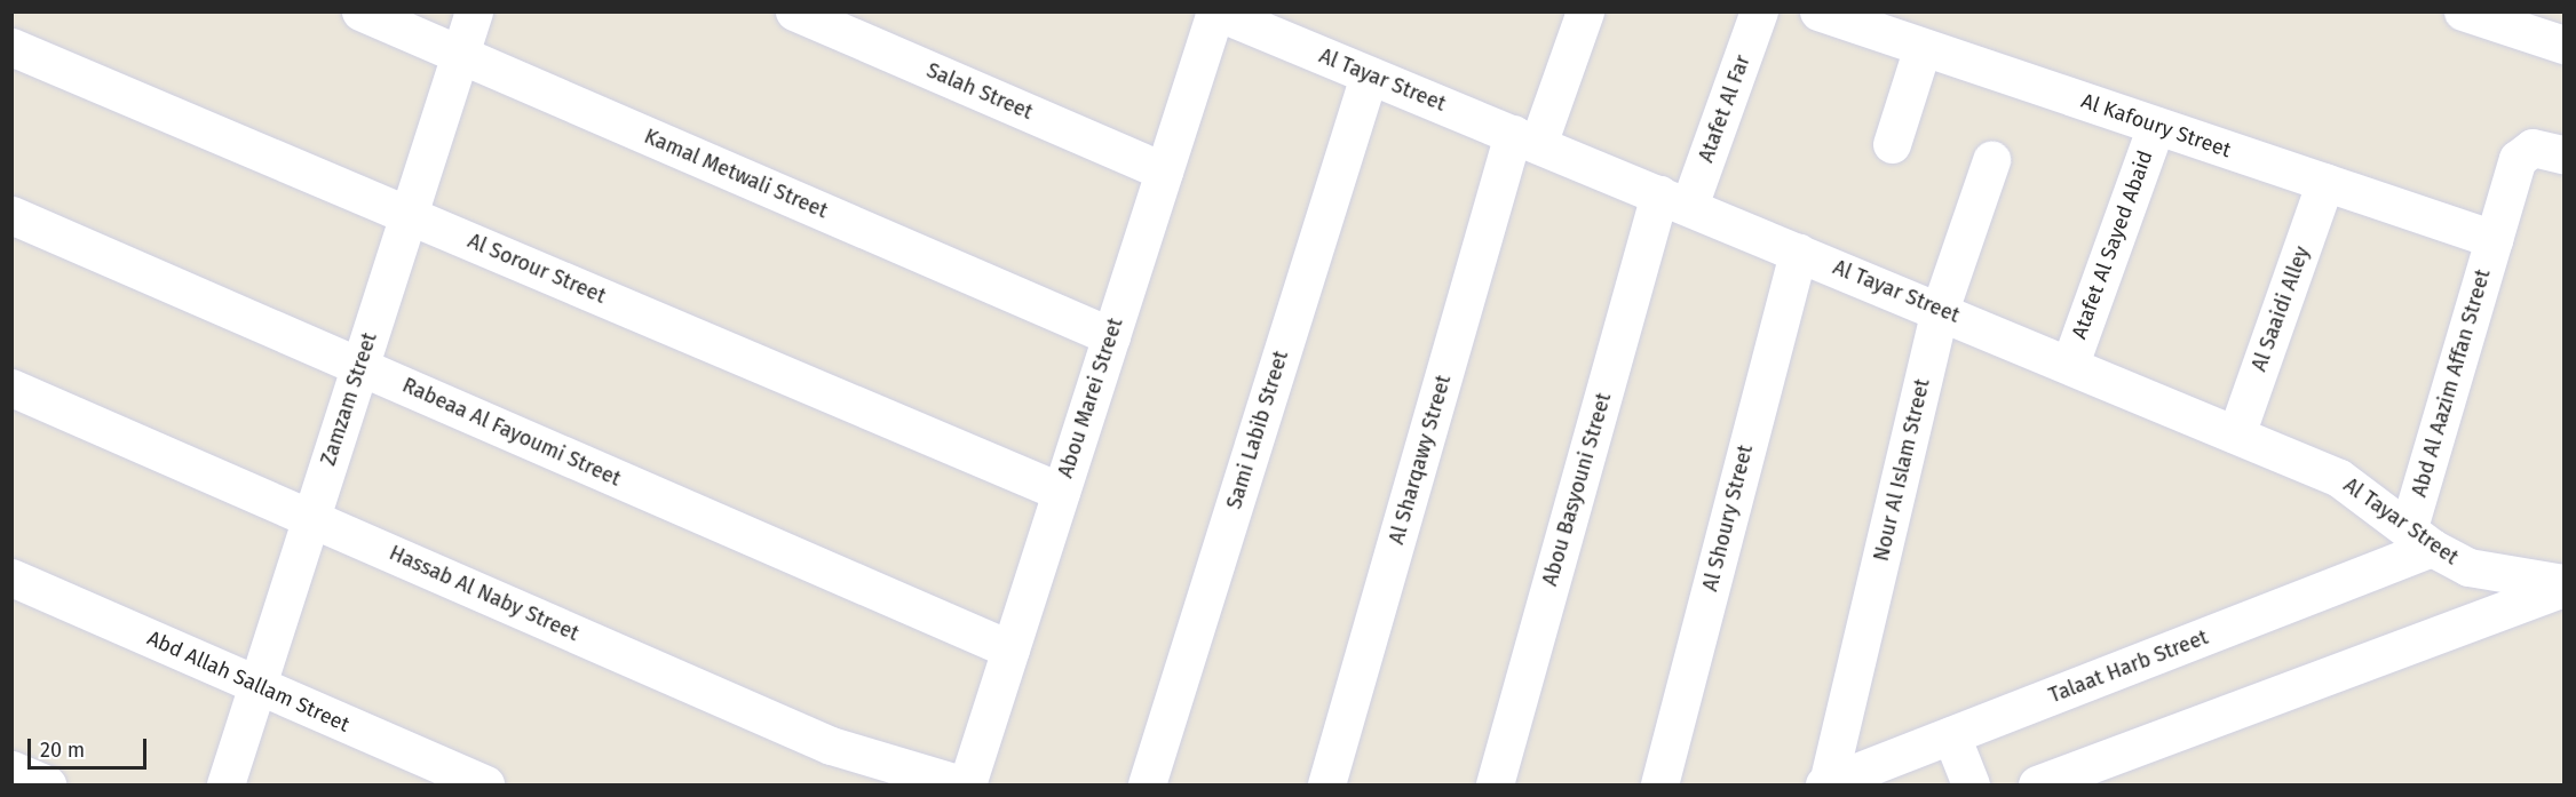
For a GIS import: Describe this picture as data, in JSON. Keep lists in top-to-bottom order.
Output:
{
  "streets": {
    "street": [
      "Al Tayar Street",
      "Salah Street",
      "Atafet Al Far",
      "Al Kafoury Street",
      "Kamal Metwali Street",
      "Atafet Al Sayed Abaid",
      "Al Sorour Street",
      "Al Saaidi Alley",
      "Abd Al Aazim Affan Street",
      "Abou Marei Street",
      "Zamzam Street",
      "Sami Labib Street",
      "Rabeaa Al Fayoumi Street",
      "Al Sharqawy Street",
      "Nour Al Islam Street",
      "Abou Basyouni Street",
      "Al Shoury Street",
      "Hassab Al Naby Street",
      "Talaat Harb Street",
      "Abd Allah Sallam Street"
    ]
  },
  "crossings": [
    ["Al Tayar Street", "Atafet Al Far"],
    ["Al Tayar Street", "Atafet Al Sayed Abaid"],
    ["Al Tayar Street", "Al Saaidi Alley"],
    ["Al Tayar Street", "Abd Al Aazim Affan Street"],
    ["Al Tayar Street", "Abou Marei Street"],
    ["Al Tayar Street", "Sami Labib Street"],
    ["Al Tayar Street", "Al Sharqawy Street"],
    ["Al Tayar Street", "Nour Al Islam Street"],
    ["Al Tayar Street", "Abou Basyouni Street"],
    ["Al Tayar Street", "Al Shoury Street"],
    ["Al Tayar Street", "Talaat Harb Street"],
    ["Salah Street", "Abou Marei Street"],
    ["Atafet Al Far", "Abou Basyouni Street"],
    ["Al Kafoury Street", "Atafet Al Sayed Abaid"],
    ["Al Kafoury Street", "Al Saaidi Alley"],
    ["Al Kafoury Street", "Abd Al Aazim Affan Street"],
    ["Kamal Metwali Street", "Abou Marei Street"],
    ["Kamal Metwali Street", "Zamzam Street"],
    ["Al Sorour Street", "Abou Marei Street"],
    ["Al Sorour Street", "Zamzam Street"],
    ["Abd Al Aazim Affan Street", "Talaat Harb Street"],
    ["Abou Marei Street", "Rabeaa Al Fayoumi Street"],
    ["Zamzam Street", "Rabeaa Al Fayoumi Street"],
    ["Zamzam Street", "Hassab Al Naby Street"],
    ["Zamzam Street", "Abd Allah Sallam Street"],
    ["Nour Al Islam Street", "Talaat Harb Street"]
  ],
  "scale_bar": "20 m"
}
